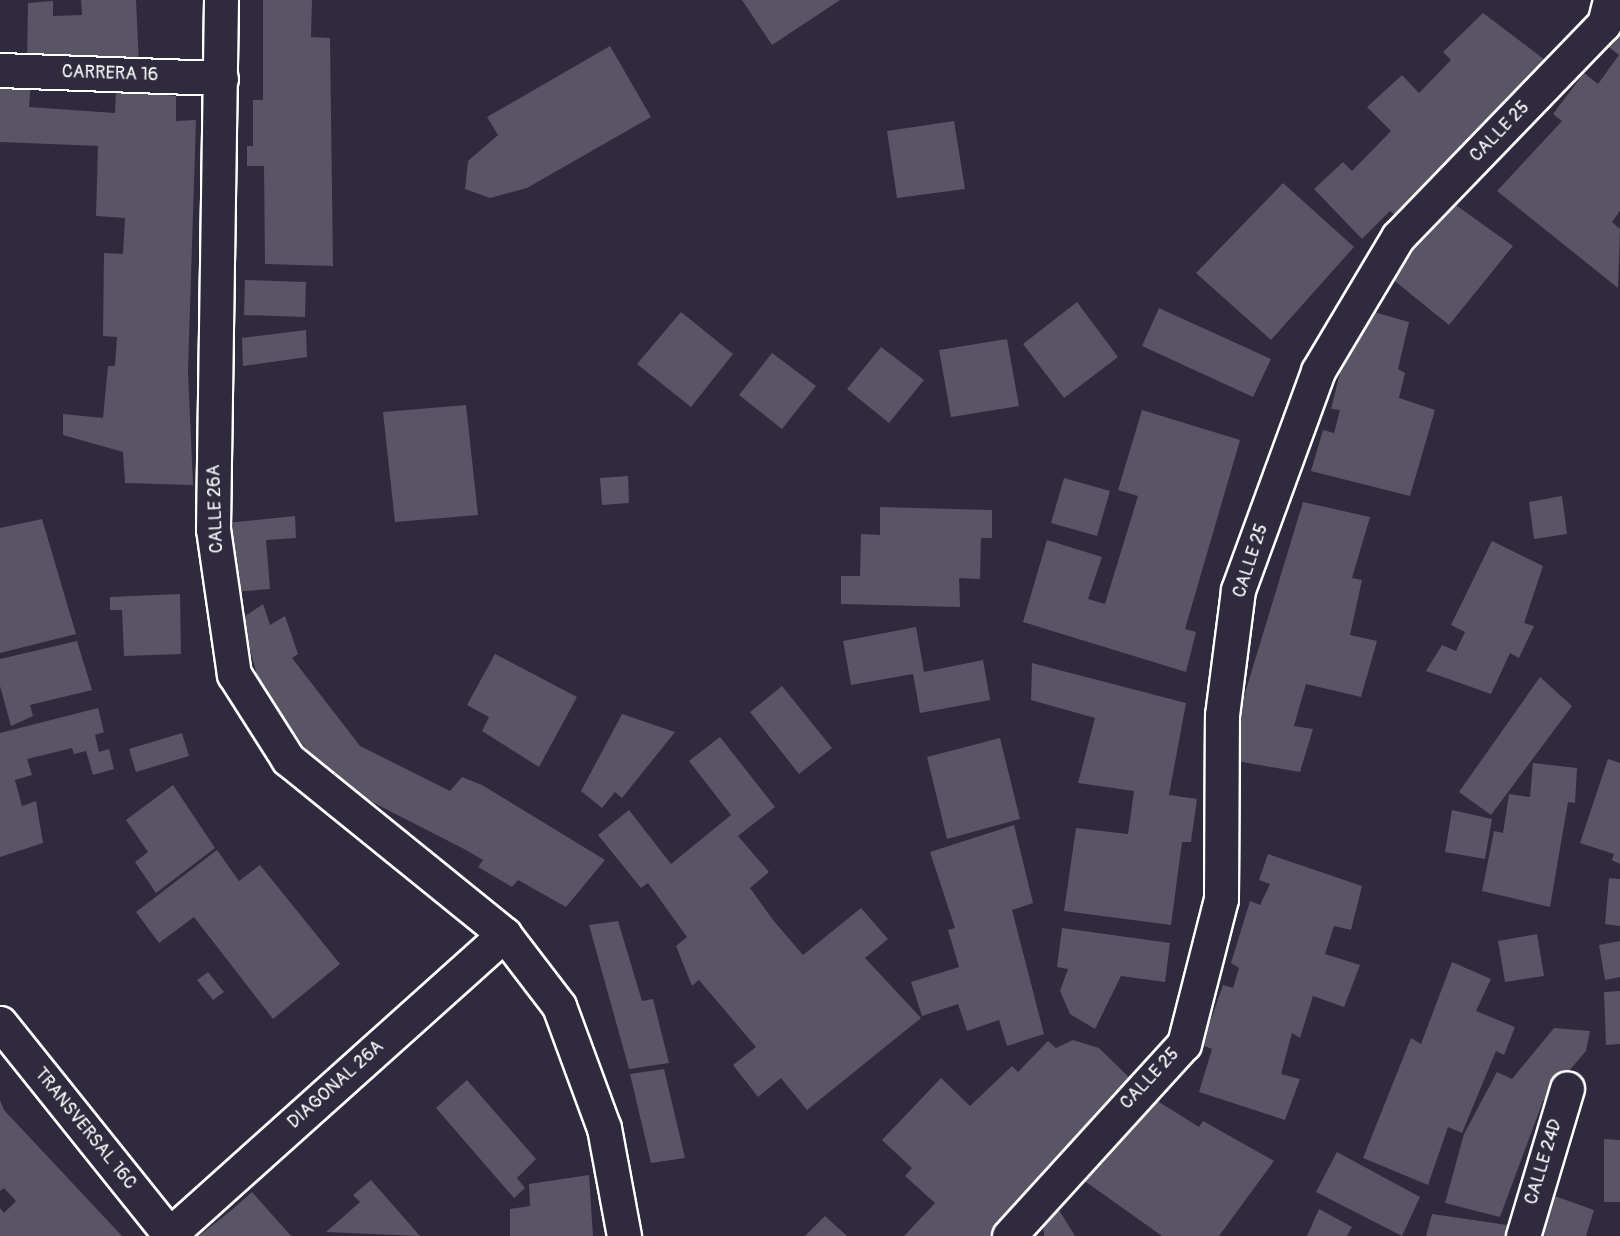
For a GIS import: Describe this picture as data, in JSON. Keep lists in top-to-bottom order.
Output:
{
  "streets": {
    "street": [
      "CARRERA 16",
      "CALLE 25",
      "CALLE 26A",
      "DIAGONAL 26A",
      "TRANSVERSAL 16C",
      "CALLE 24D"
    ]
  },
  "crossings": [
    ["CARRERA 16", "CALLE 26A"],
    ["CALLE 26A", "DIAGONAL 26A"],
    ["DIAGONAL 26A", "TRANSVERSAL 16C"]
  ]
}
